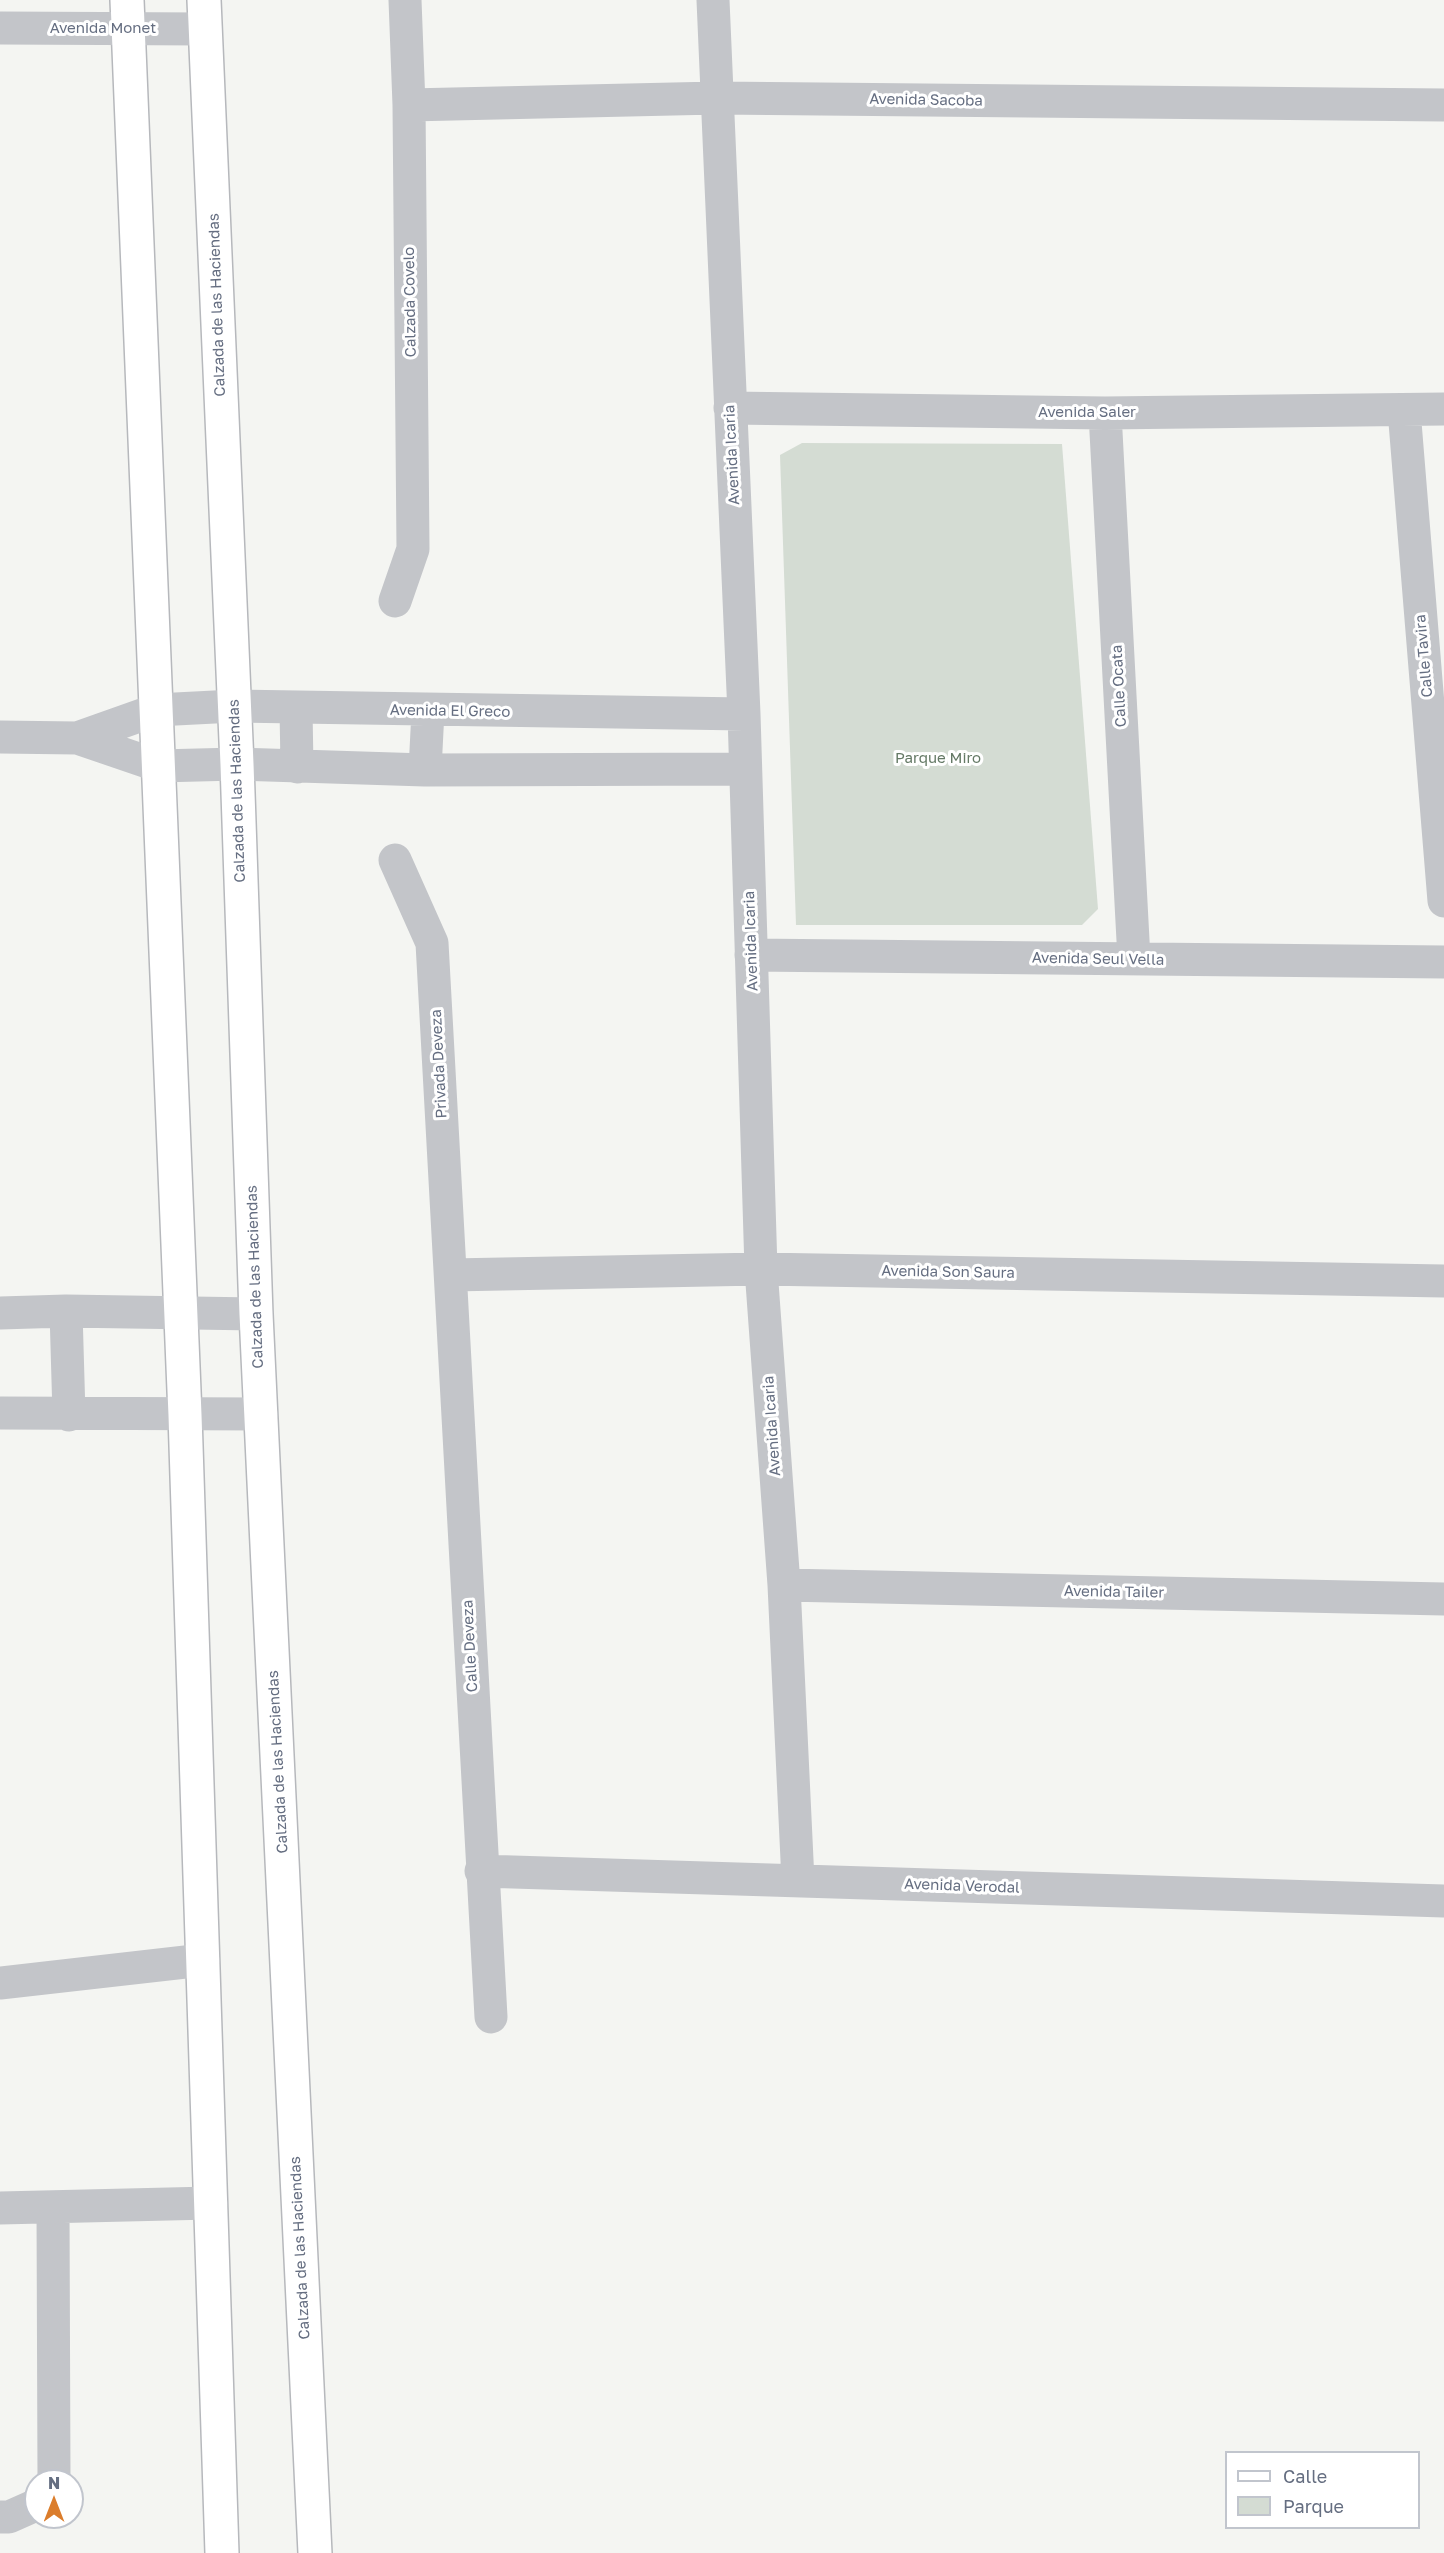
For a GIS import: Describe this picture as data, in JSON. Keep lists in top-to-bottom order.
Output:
{
  "streets": {
    "main road": ["Calzada de las Haciendas"],
    "street": [
      "Avenida Monet",
      "Avenida Sacoba",
      "Calzada Covelo",
      "Avenida Saler",
      "Avenida Icaria",
      "Calle Tavira",
      "Calle Ocata",
      "Avenida El Greco",
      "Avenida Seul Vella",
      "Privada Deveza",
      "Avenida Son Saura",
      "Avenida Tailer",
      "Calle Deveza",
      "Avenida Verodal"
    ]
  },
  "crossings": [
    ["Avenida Monet", "Calzada de las Haciendas"],
    ["Avenida Sacoba", "Calzada Covelo"],
    ["Avenida Sacoba", "Avenida Icaria"],
    ["Calzada de las Haciendas", "Avenida El Greco"],
    ["Avenida Saler", "Avenida Icaria"],
    ["Avenida Saler", "Calle Tavira"],
    ["Avenida Saler", "Calle Ocata"],
    ["Avenida Icaria", "Avenida El Greco"],
    ["Avenida Icaria", "Avenida Seul Vella"],
    ["Avenida Icaria", "Avenida Son Saura"],
    ["Avenida Icaria", "Avenida Tailer"],
    ["Avenida Icaria", "Avenida Verodal"],
    ["Calle Ocata", "Avenida Seul Vella"],
    ["Privada Deveza", "Avenida Son Saura"],
    ["Privada Deveza", "Calle Deveza"],
    ["Avenida Son Saura", "Calle Deveza"],
    ["Calle Deveza", "Avenida Verodal"]
  ],
  "parks": ["Parque Miro"],
  "legend": ["Calle", "Parque"],
  "north": "top"
}
